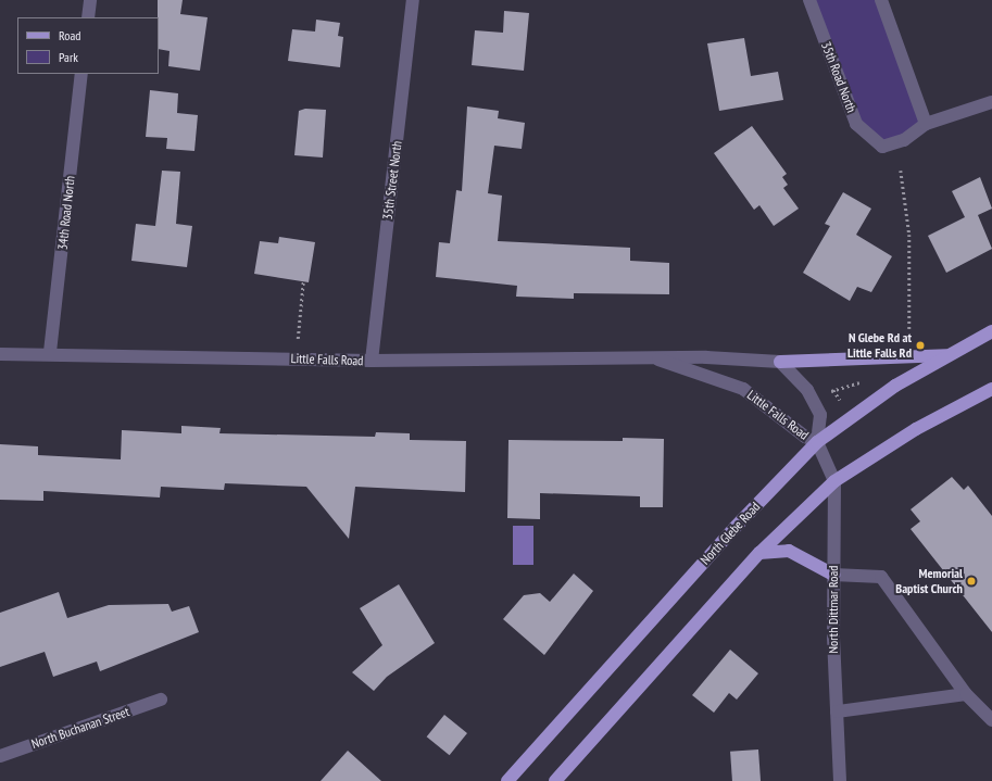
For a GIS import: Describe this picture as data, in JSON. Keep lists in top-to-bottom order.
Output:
{
  "streets": {
    "main road": ["North Glebe Road"],
    "street": [
      "35th Road North",
      "35th Street North",
      "34th Road North",
      "Little Falls Road",
      "North Dittmar Road",
      "North Buchanan Street"
    ]
  },
  "crossings": [
    ["35th Street North", "Little Falls Road"],
    ["34th Road North", "Little Falls Road"],
    ["Little Falls Road", "North Glebe Road"],
    ["Little Falls Road", "North Dittmar Road"],
    ["North Glebe Road", "North Dittmar Road"]
  ],
  "places": ["N Glebe Rd at Little Falls Rd", "Memorial Baptist Church"],
  "legend": ["Road", "Park"]
}
